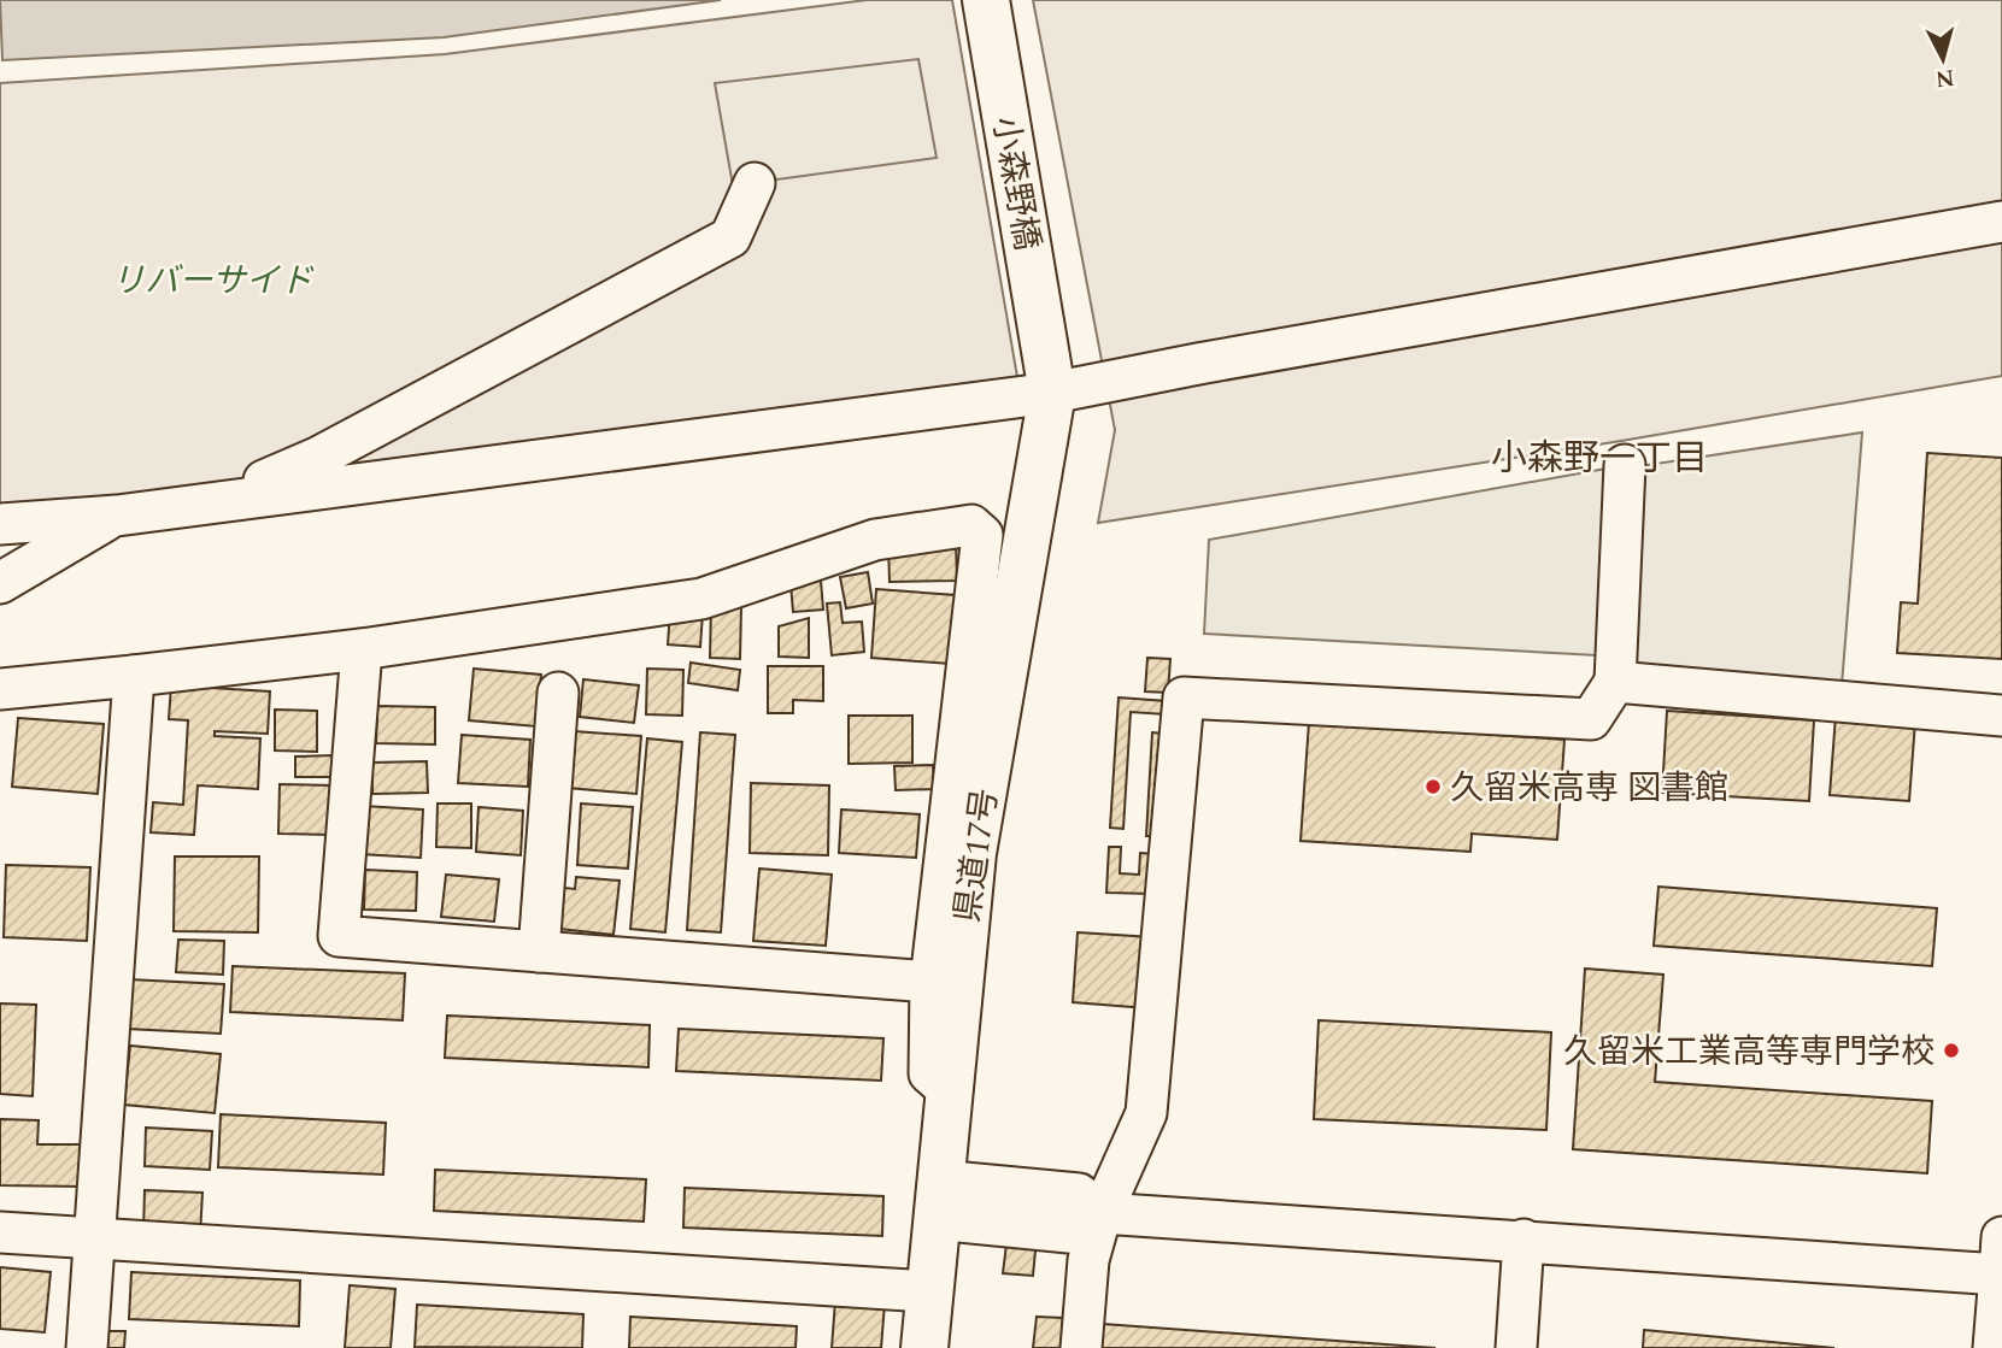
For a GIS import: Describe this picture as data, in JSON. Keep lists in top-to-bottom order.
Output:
{
  "streets": {
    "main road": ["小森野橋", "県道17号"]
  },
  "crossings": [
    ["小森野橋", "県道17号"]
  ],
  "districts": ["小森野一丁目"],
  "parks": ["リバーサイド"],
  "places": ["久留米高専 図書館", "久留米工業高等専門学校"],
  "north": "bottom"
}
